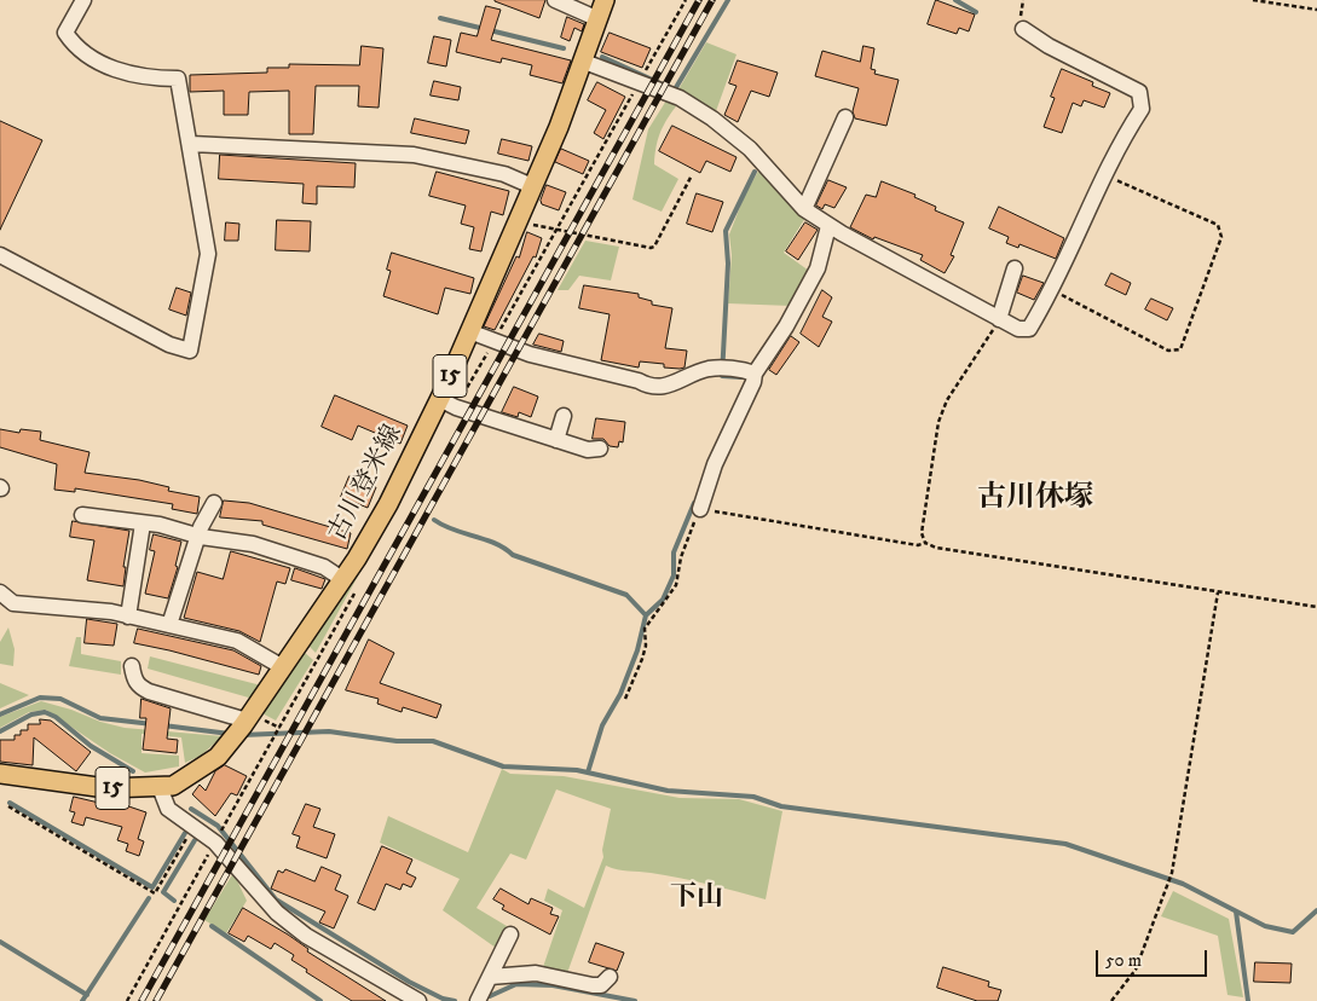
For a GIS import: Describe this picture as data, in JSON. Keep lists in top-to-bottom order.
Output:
{
  "streets": {
    "main road": ["15", "古川登米線"]
  },
  "districts": ["古川休塚", "下山"],
  "scale_bar": "50 m"
}
